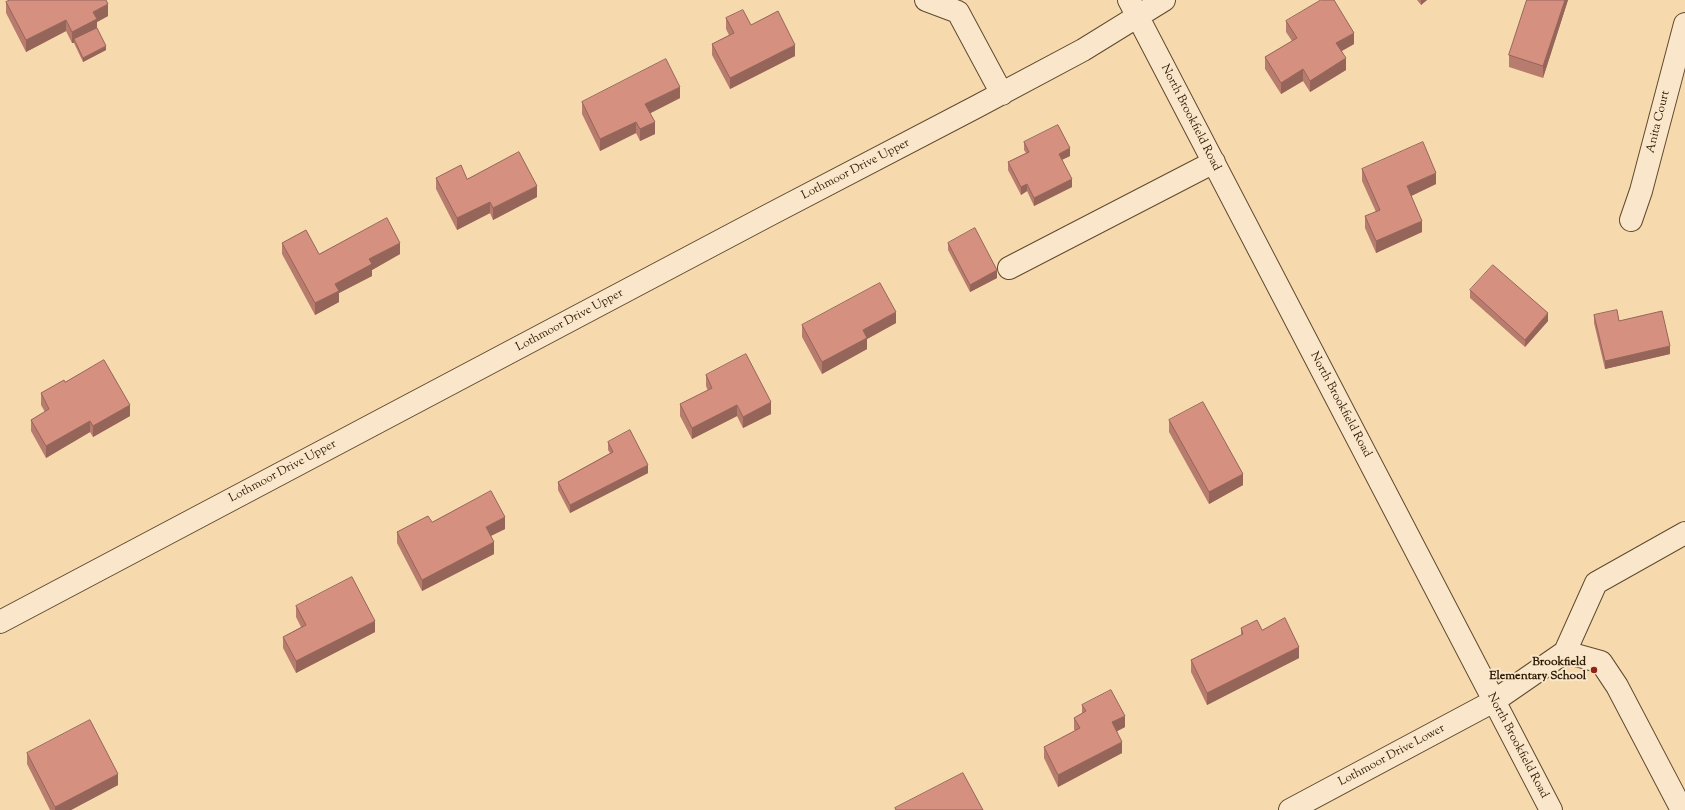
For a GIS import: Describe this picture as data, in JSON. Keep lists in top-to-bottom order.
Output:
{
  "streets": {
    "street": [
      "North Brookfield Road",
      "Anita Court",
      "Lothmoor Drive Upper",
      "Lothmoor Drive Lower"
    ]
  },
  "crossings": [
    ["North Brookfield Road", "Lothmoor Drive Upper"],
    ["North Brookfield Road", "Lothmoor Drive Lower"]
  ],
  "places": ["Brookfield Elementary School"]
}
